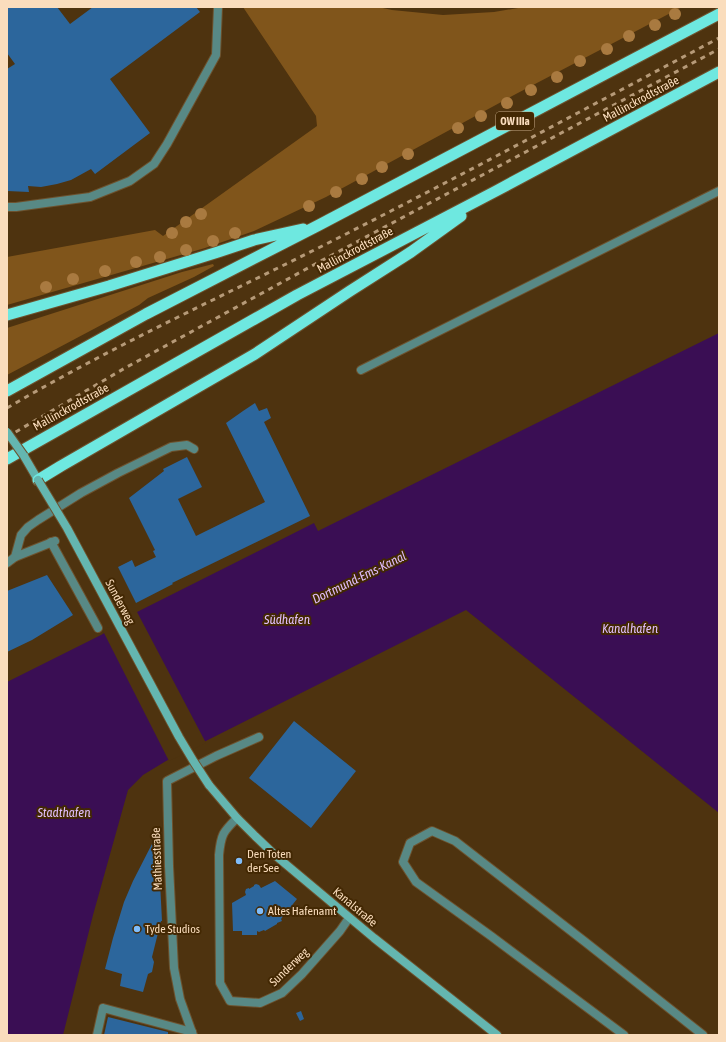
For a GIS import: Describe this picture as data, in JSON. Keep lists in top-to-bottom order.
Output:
{
  "streets": {
    "highway": ["Mallinckrodtstraße", "OW IIIa"],
    "main road": ["Sunderweg", "Kanalstraße"],
    "street": ["Mathiesstraße"]
  },
  "crossings": [
    ["Sunderweg", "Kanalstraße"]
  ],
  "water": [
    "Dortmund-Ems-Kanal",
    "Südhafen",
    "Kanalhafen",
    "Stadthafen"
  ],
  "places": ["Den Toten der See", "Altes Hafenamt", "Tyde Studios"]
}
